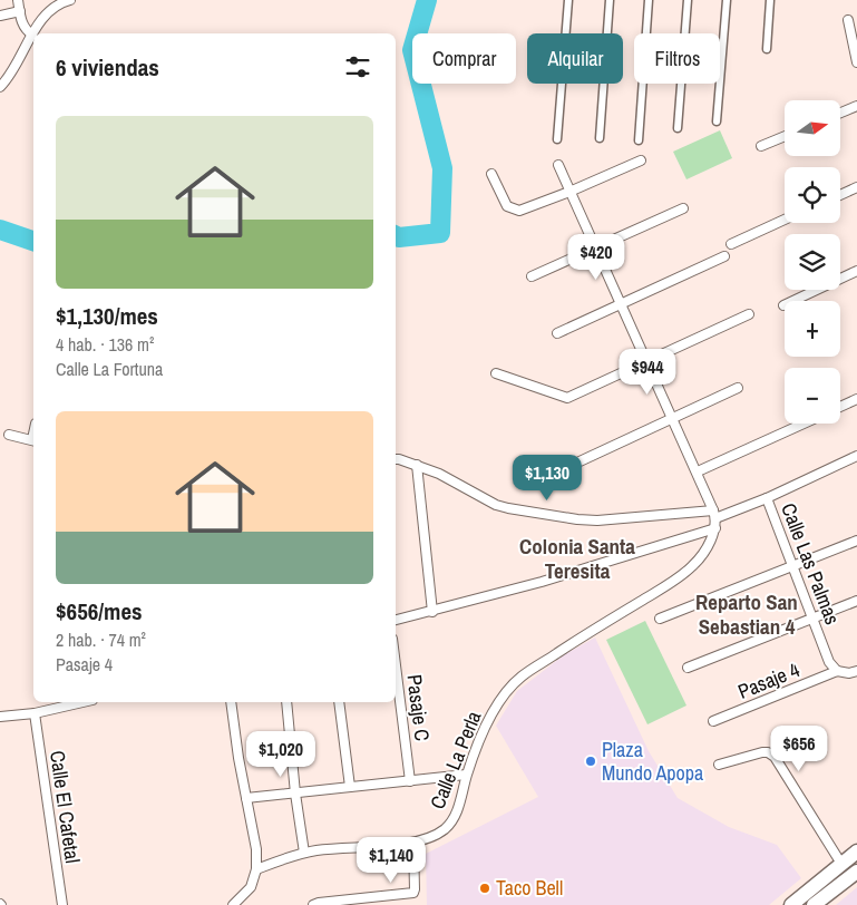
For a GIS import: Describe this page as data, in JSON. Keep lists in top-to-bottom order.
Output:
{
  "streets": {
    "street": [
      "Calle Las Palmas",
      "Pasaje 4",
      "Pasaje C",
      "Calle La Perla",
      "Calle El Cafetal"
    ]
  },
  "crossings": [
    ["Calle Las Palmas", "Pasaje 4"]
  ],
  "districts": ["Colonia Santa Teresita", "Reparto San Sebastian 4"],
  "places": ["Plaza Mundo Apopa", "Taco Bell"],
  "north": "right",
  "page": {
    "chip": ["Comprar", "Alquilar", "Filtros"],
    "heading": "6 viviendas",
    "map_buttons": ["+", "−"],
    "list": [
      {
        "name": "$1,130/mes",
        "note": "4 hab. · 136 m² · Calle La Fortuna"
      },
      {
        "name": "$656/mes",
        "note": "2 hab. · 74 m² · Pasaje 4"
      }
    ],
    "price": [
      "$420",
      "$944",
      "$1,130",
      "$656",
      "$1,020",
      "$1,140"
    ]
  }
}
